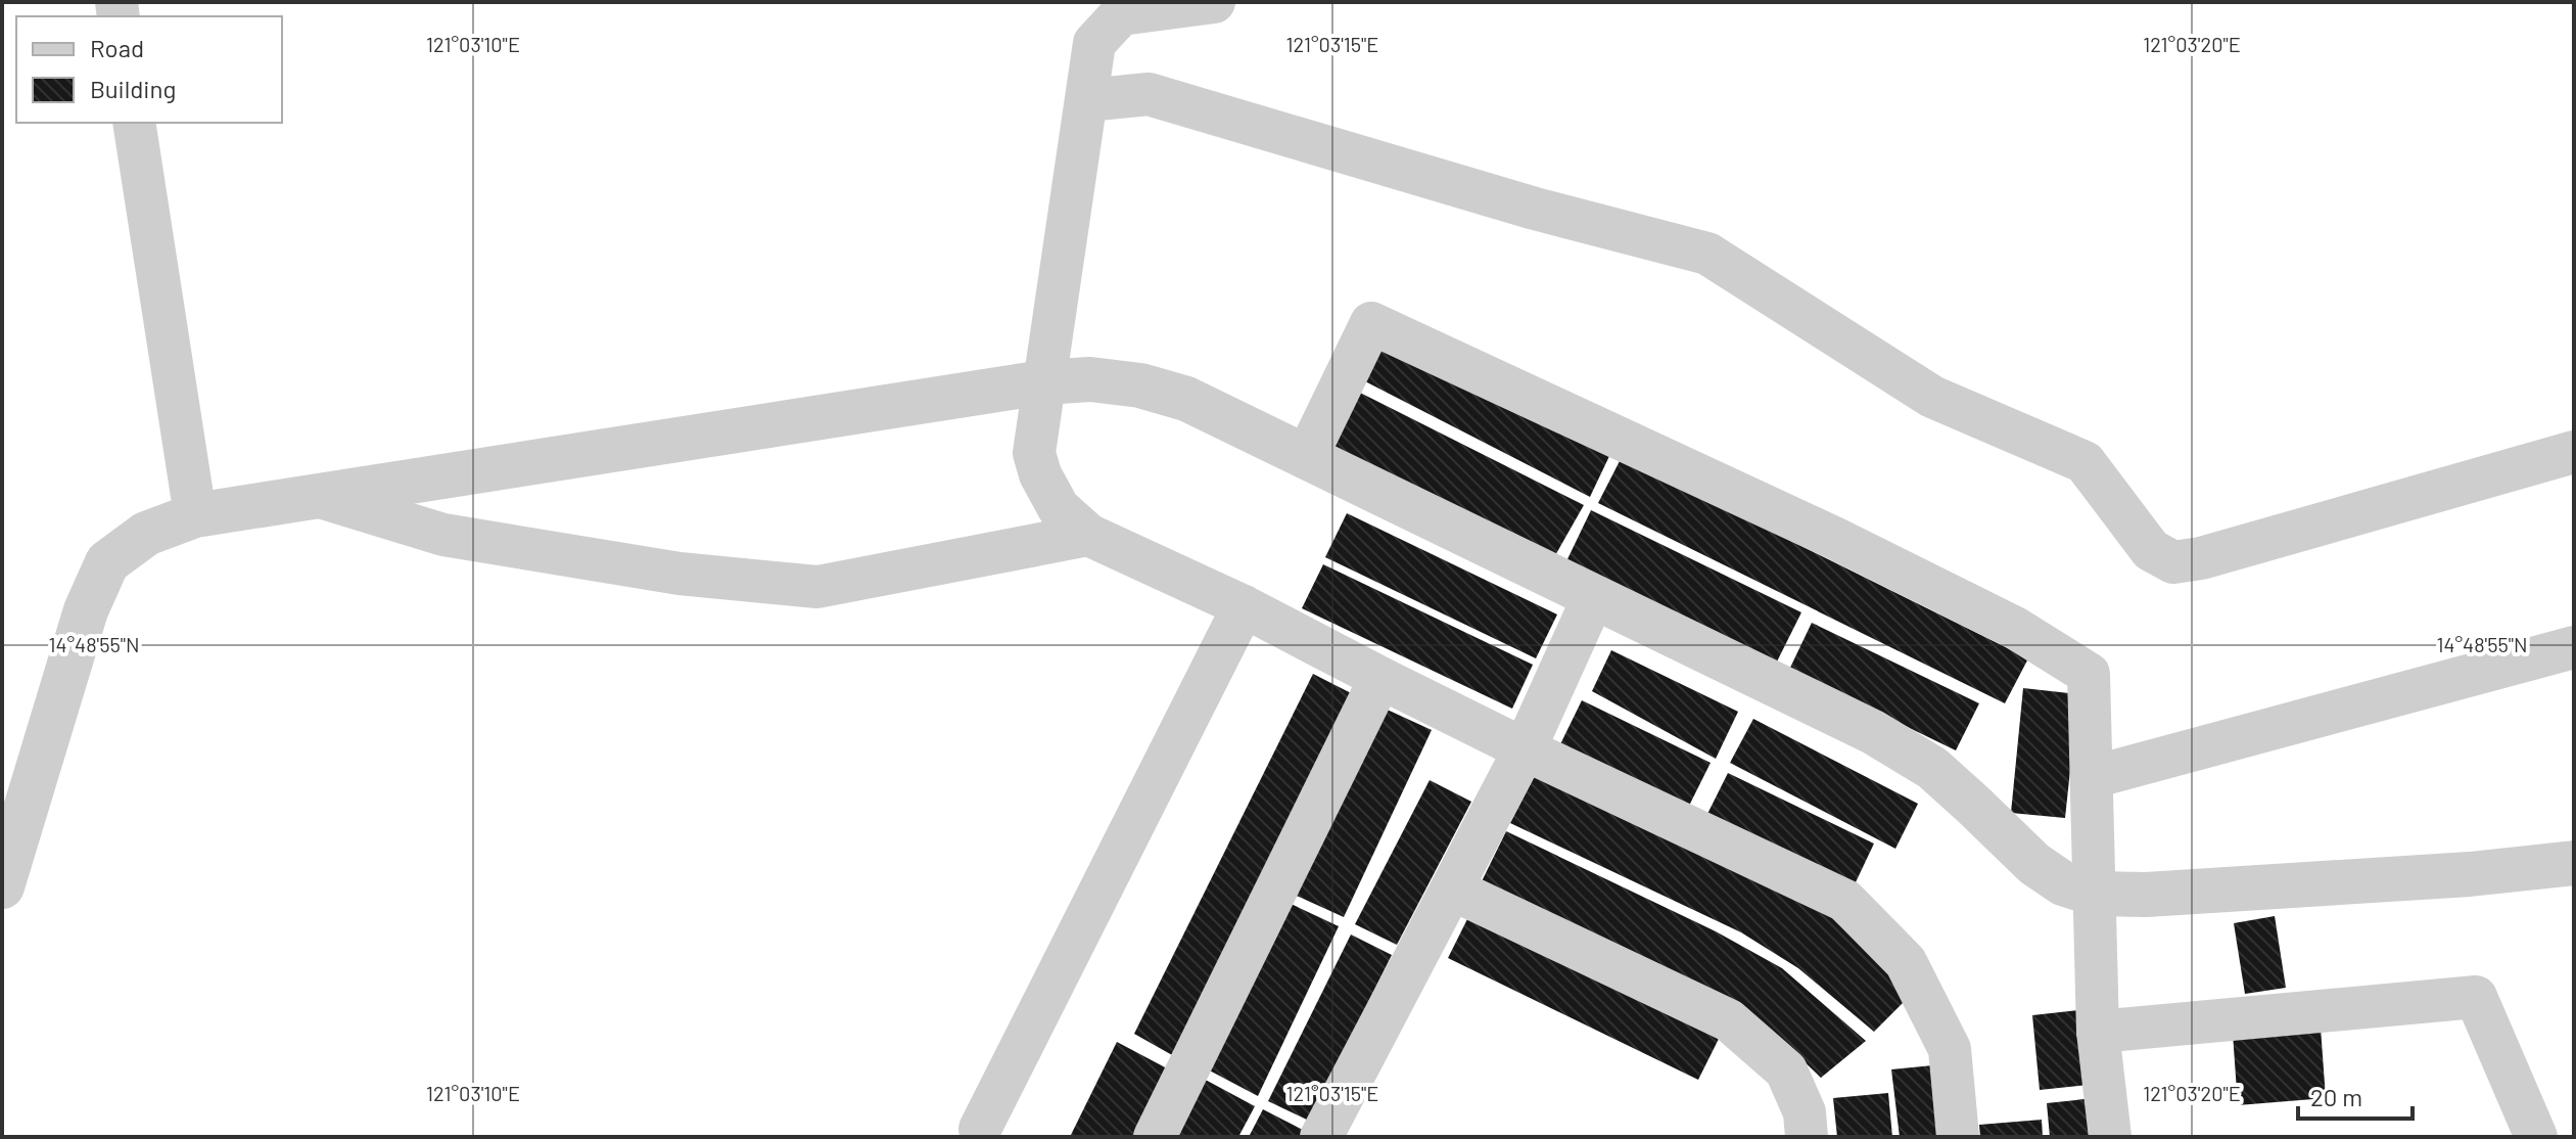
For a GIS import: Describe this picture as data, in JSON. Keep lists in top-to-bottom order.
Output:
{
  "legend": ["Road", "Building"],
  "scale_bar": "20 m",
  "coordinates": [
    "121°03'10\"E",
    "121°03'15\"E",
    "121°03'20\"E",
    "14°48'55\"N"
  ]
}
